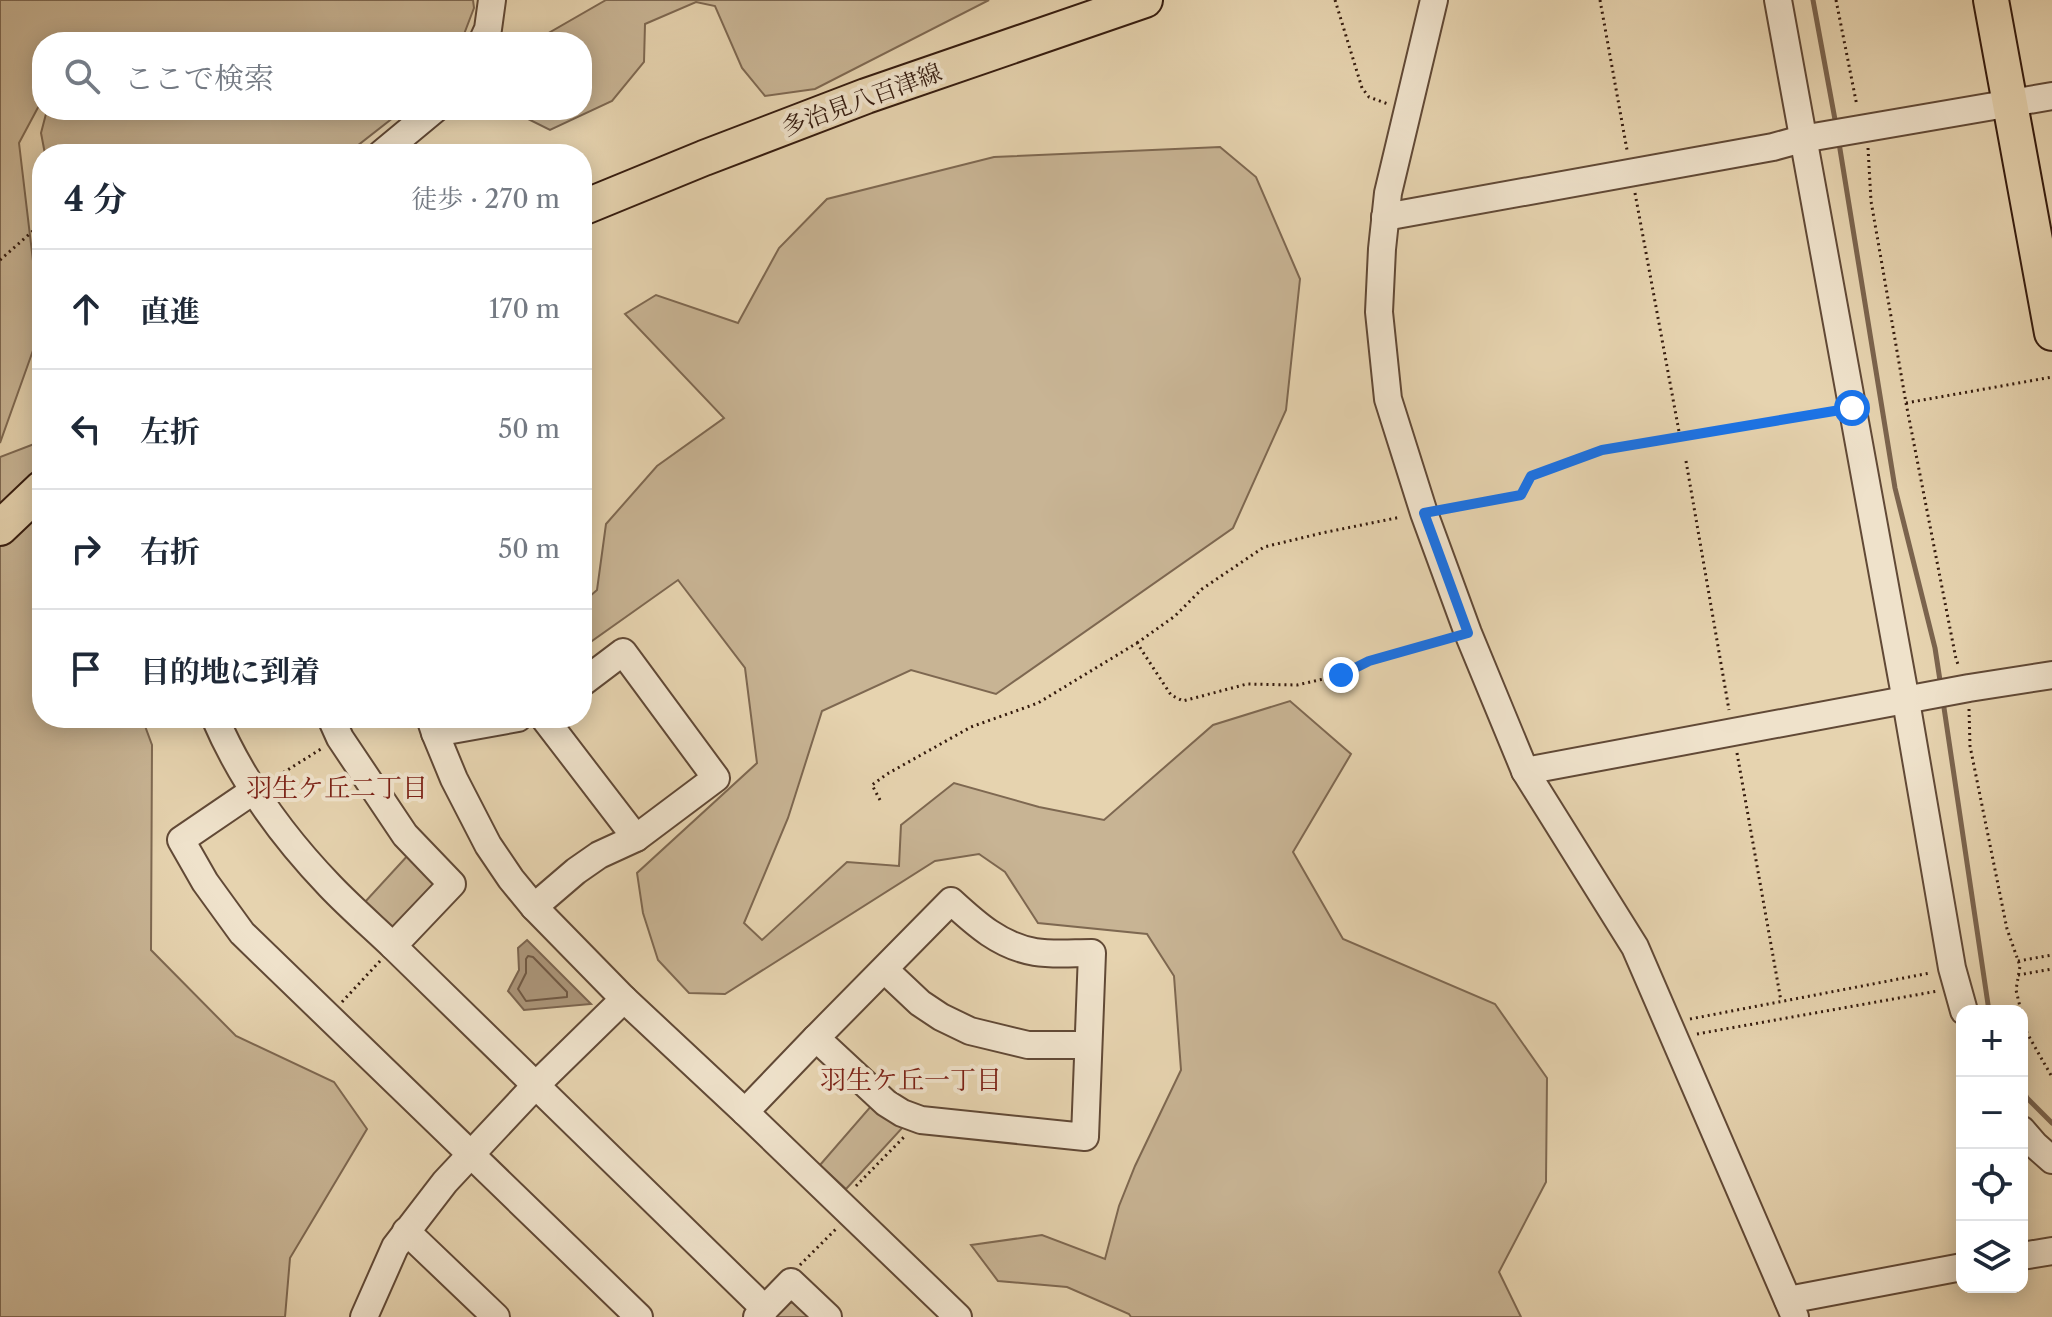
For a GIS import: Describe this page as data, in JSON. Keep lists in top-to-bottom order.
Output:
{
  "streets": {
    "main road": ["多治見八百津線"]
  },
  "districts": ["羽生ケ丘二丁目", "羽生ケ丘一丁目"],
  "page": {
    "search": "ここで検索",
    "heading": ["4 分", "徒歩 · 270 m"],
    "list": [
      ["直進", "170 m"],
      ["左折", "50 m"],
      ["右折", "50 m"],
      "目的地に到着"
    ],
    "map_buttons": ["+", "−"]
  }
}
